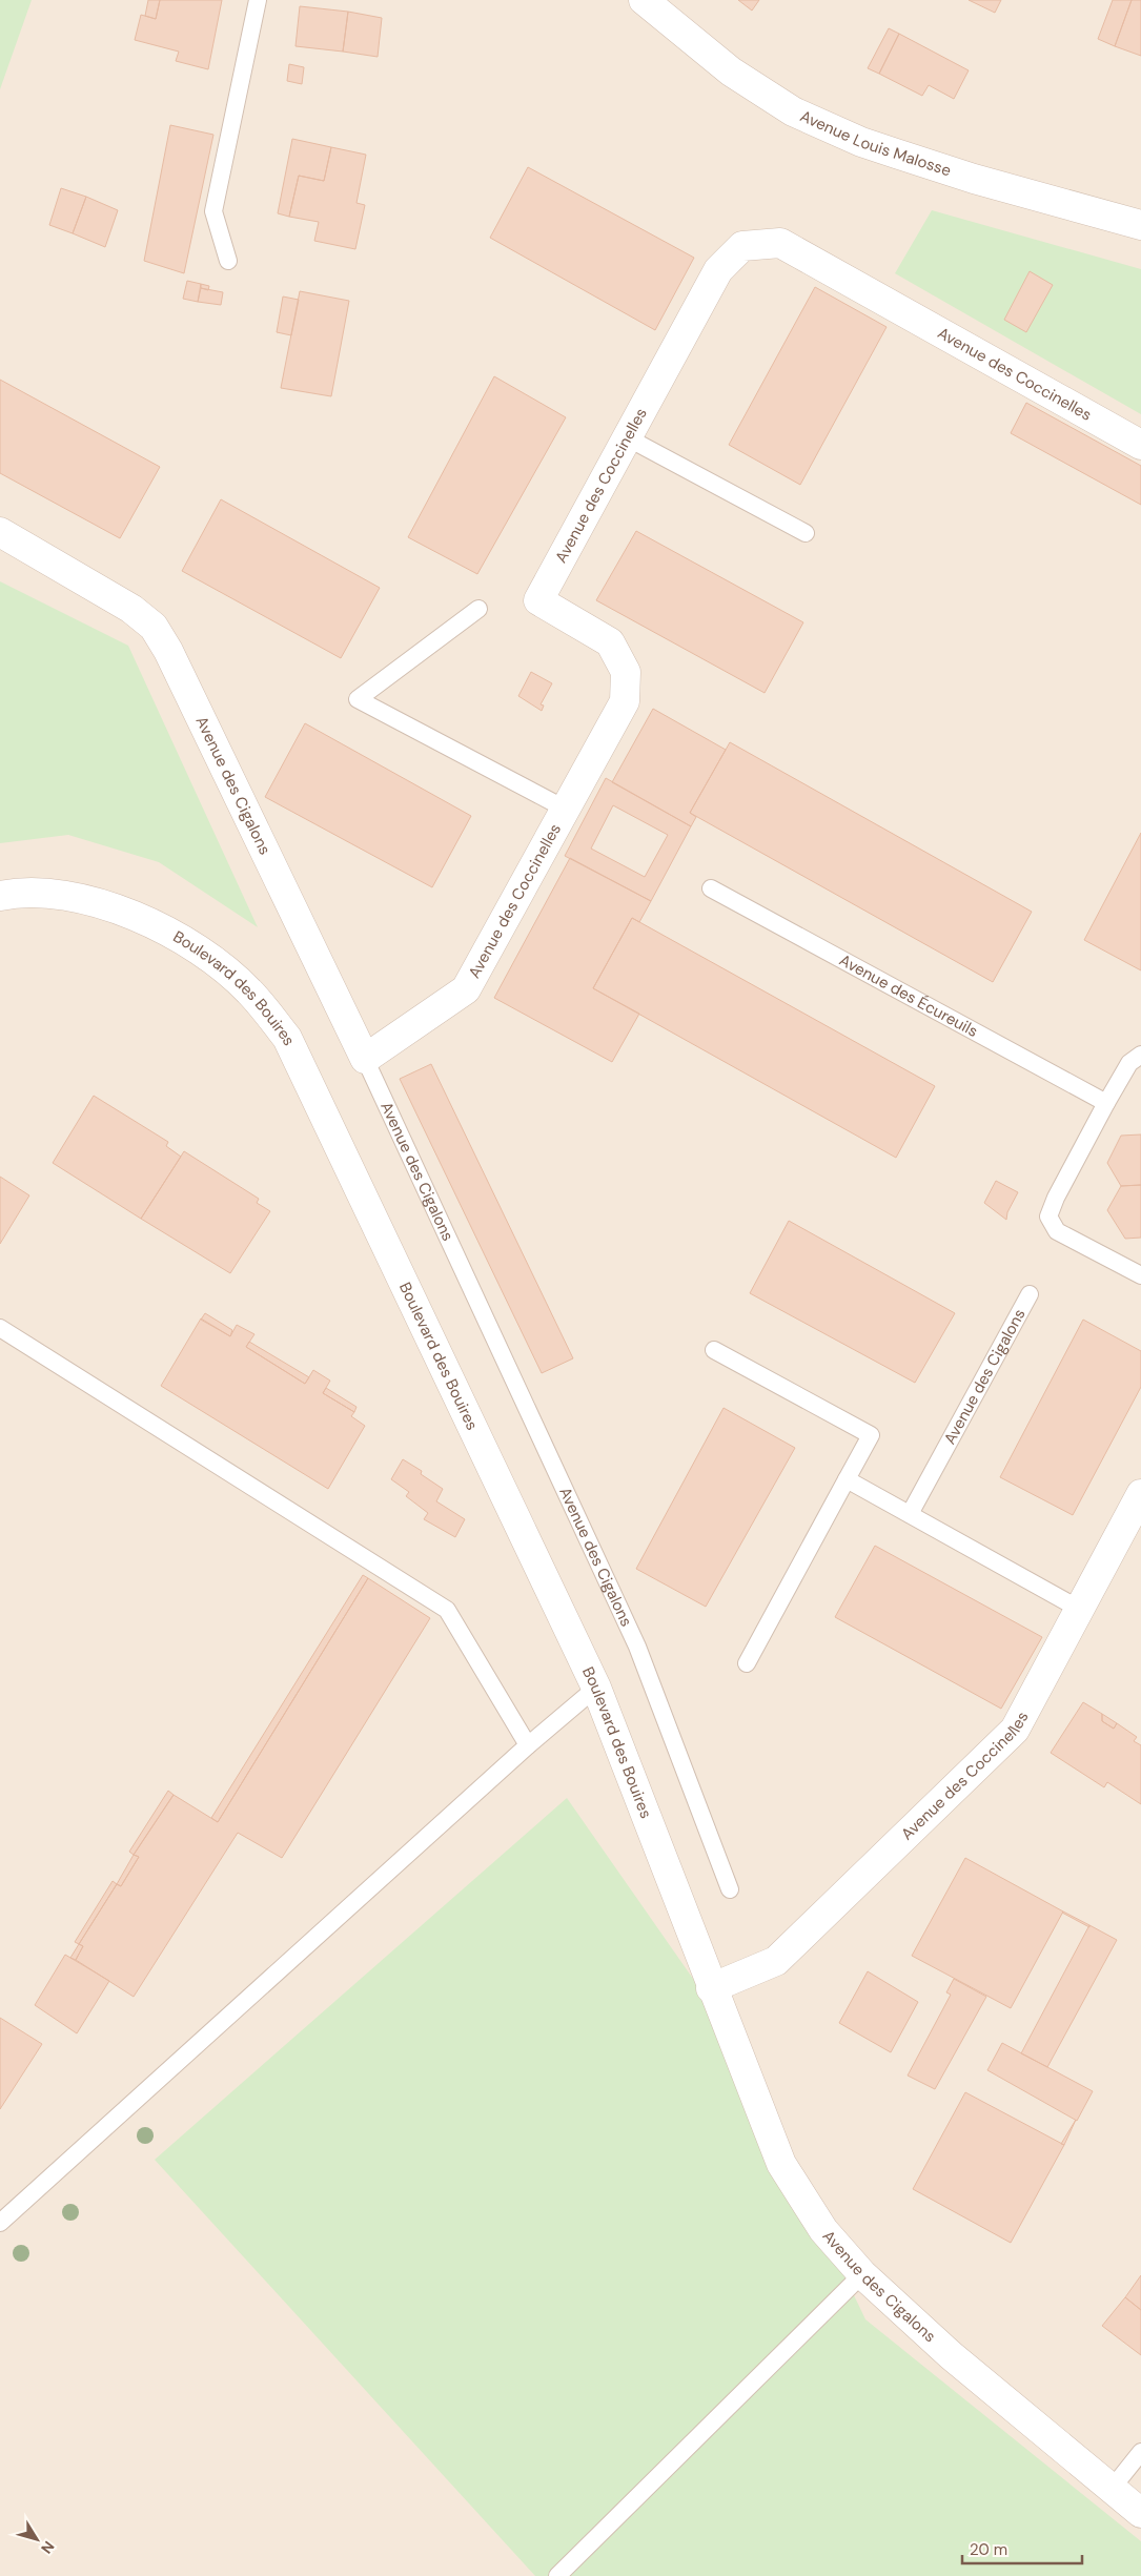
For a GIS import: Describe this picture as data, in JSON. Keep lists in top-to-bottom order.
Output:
{
  "streets": {
    "street": [
      "Avenue Louis Malosse",
      "Avenue des Coccinelles",
      "Avenue des Cigalons",
      "Boulevard des Bouires"
    ],
    "lane": ["Avenue des Écureuils"]
  },
  "crossings": [
    ["Avenue des Coccinelles", "Avenue des Cigalons"],
    ["Avenue des Coccinelles", "Boulevard des Bouires"],
    ["Avenue des Cigalons", "Boulevard des Bouires"]
  ],
  "scale_bar": "20 m",
  "north": "bottom right"
}
